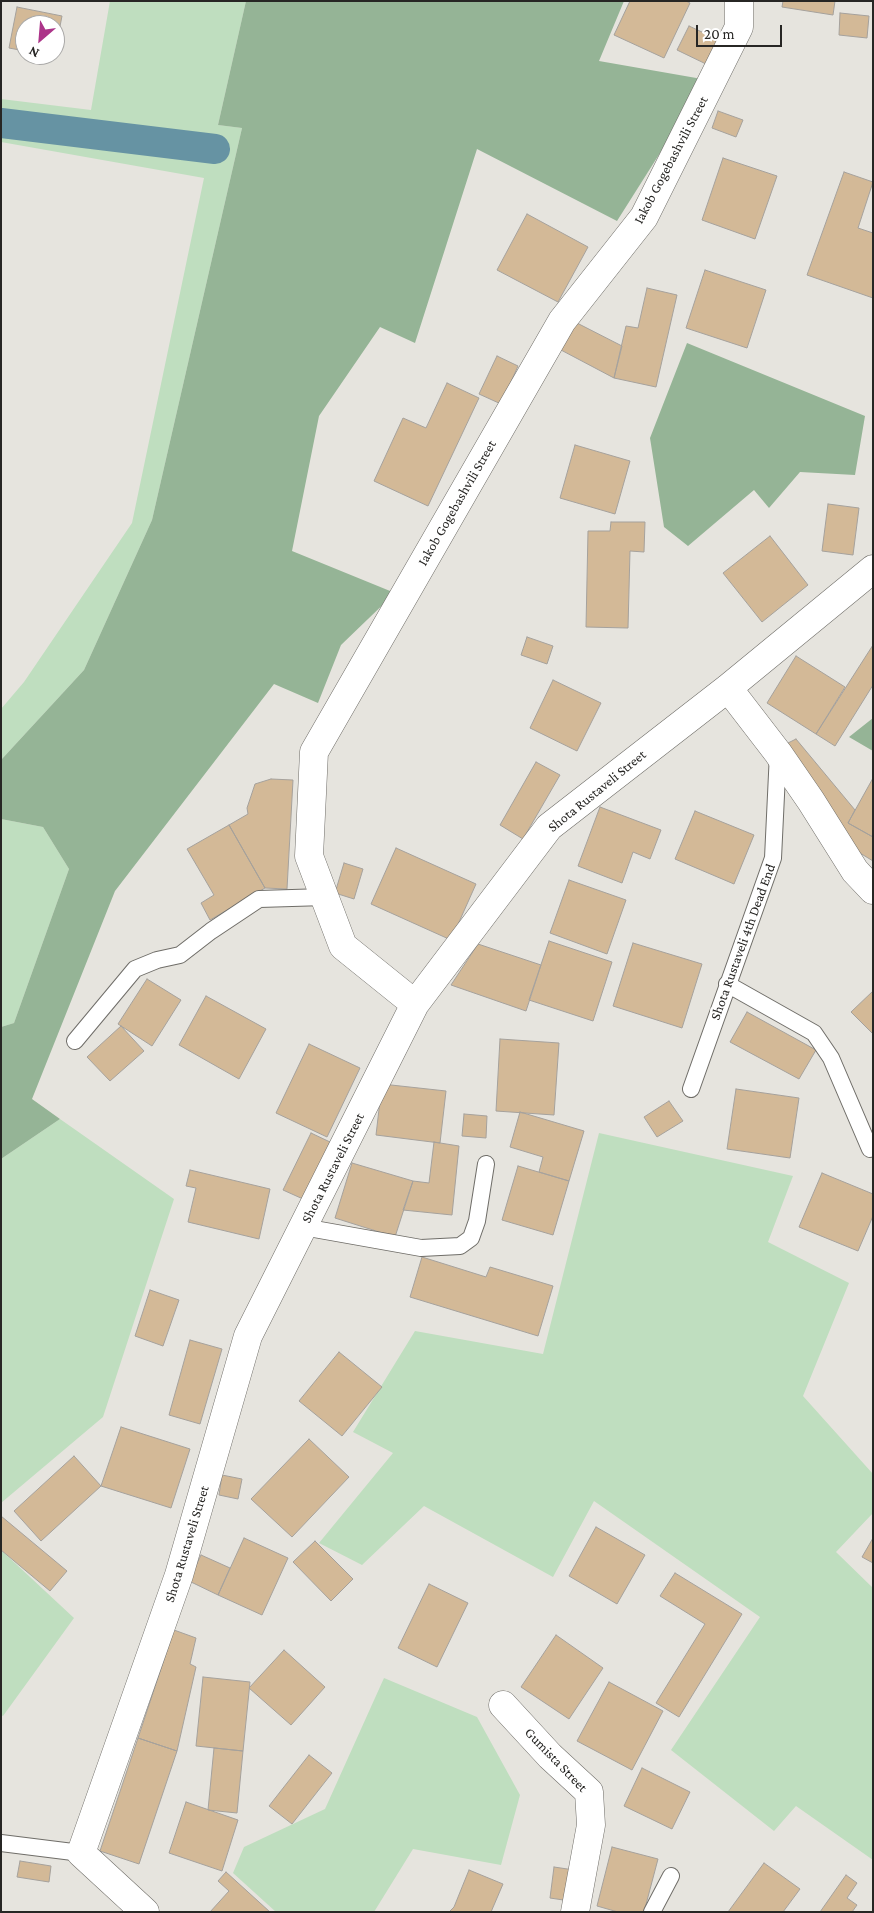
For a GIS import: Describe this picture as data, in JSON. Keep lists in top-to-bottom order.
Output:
{
  "streets": {
    "street": ["Iakob Gogebashvili Street", "Shota Rustaveli Street", "Gumista Street"],
    "lane": ["Shota Rustaveli 4th Dead End"]
  },
  "crossings": [
    ["Iakob Gogebashvili Street", "Shota Rustaveli Street"]
  ],
  "scale_bar": "20 m",
  "north": "bottom left"
}
